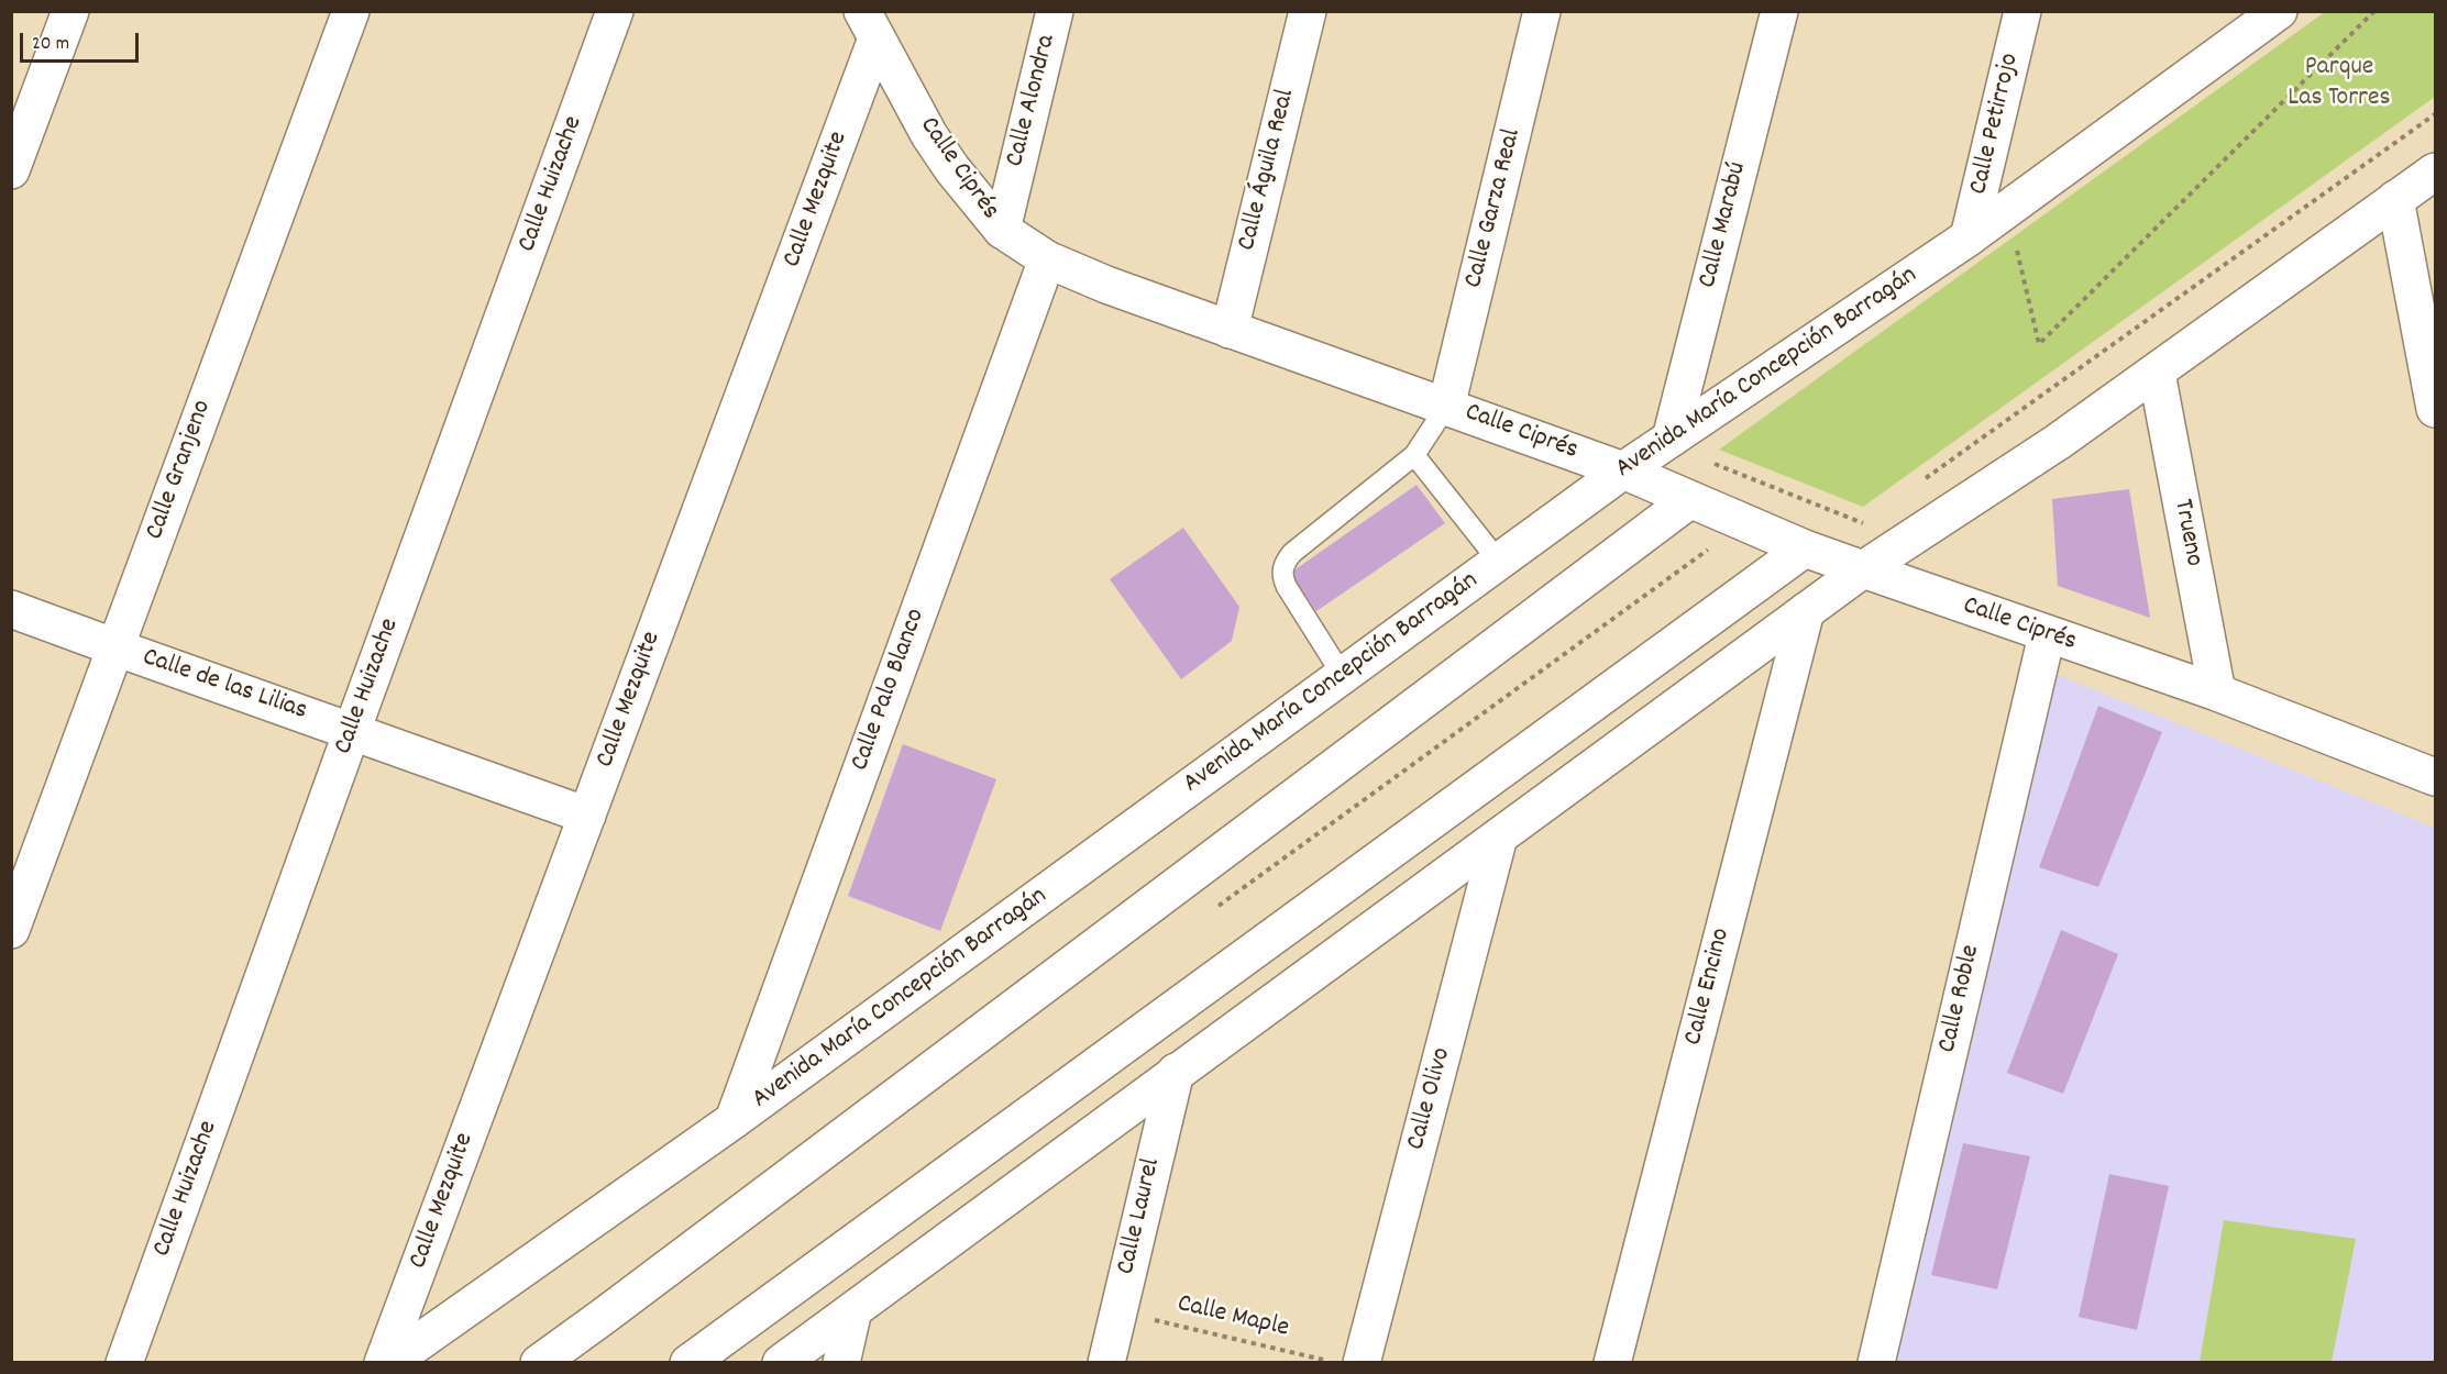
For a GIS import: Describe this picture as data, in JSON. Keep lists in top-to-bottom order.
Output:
{
  "streets": {
    "street": [
      "Calle Alondra",
      "Calle Petirrojo",
      "Calle Ciprés",
      "Calle Águila Real",
      "Calle Huizache",
      "Calle Mezquite",
      "Calle Garza Real",
      "Calle Marabú",
      "Avenida María Concepción Barragán",
      "Calle Granjeno",
      "Trueno",
      "Calle de las Lilias",
      "Calle Palo Blanco",
      "Calle Encino",
      "Calle Roble",
      "Calle Olivo",
      "Calle Laurel"
    ],
    "path": ["Calle Maple"]
  },
  "crossings": [
    ["Calle Alondra", "Calle Ciprés"],
    ["Calle Petirrojo", "Avenida María Concepción Barragán"],
    ["Calle Ciprés", "Calle Águila Real"],
    ["Calle Ciprés", "Calle Mezquite"],
    ["Calle Ciprés", "Calle Garza Real"],
    ["Calle Ciprés", "Avenida María Concepción Barragán"],
    ["Calle Ciprés", "Trueno"],
    ["Calle Ciprés", "Calle Palo Blanco"],
    ["Calle Ciprés", "Calle Roble"],
    ["Calle Huizache", "Calle de las Lilias"],
    ["Calle Mezquite", "Calle de las Lilias"],
    ["Calle Marabú", "Avenida María Concepción Barragán"],
    ["Avenida María Concepción Barragán", "Calle Palo Blanco"],
    ["Calle Granjeno", "Calle de las Lilias"],
    ["Calle Laurel", "Calle Maple"]
  ],
  "parks": ["Parque Las Torres"],
  "scale_bar": "20 m"
}
